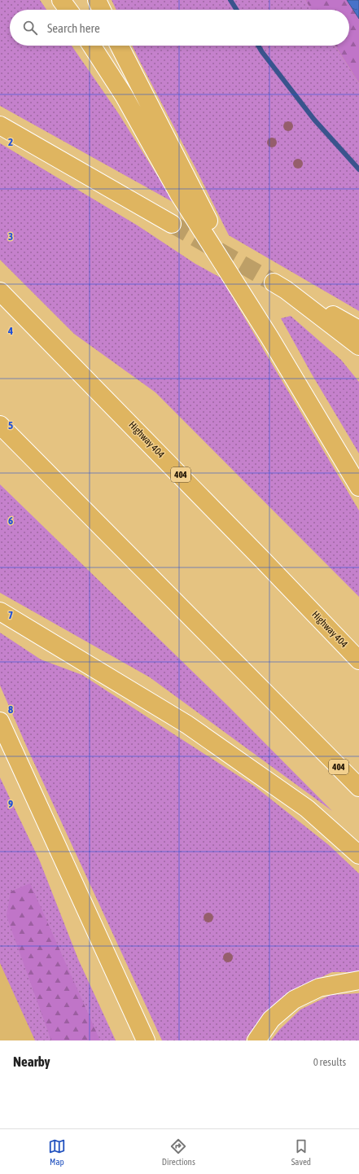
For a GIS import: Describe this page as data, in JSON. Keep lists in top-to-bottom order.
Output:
{
  "streets": {
    "highway": ["Highway 404", "404"]
  },
  "page": {
    "search": "Search here",
    "heading": ["Nearby", "0 results"],
    "nav": ["Map", "Directions", "Saved"]
  },
  "grid": {
    "rows": [
      "2",
      "3",
      "4",
      "5",
      "6",
      "7",
      "8",
      "9"
    ]
  }
}
